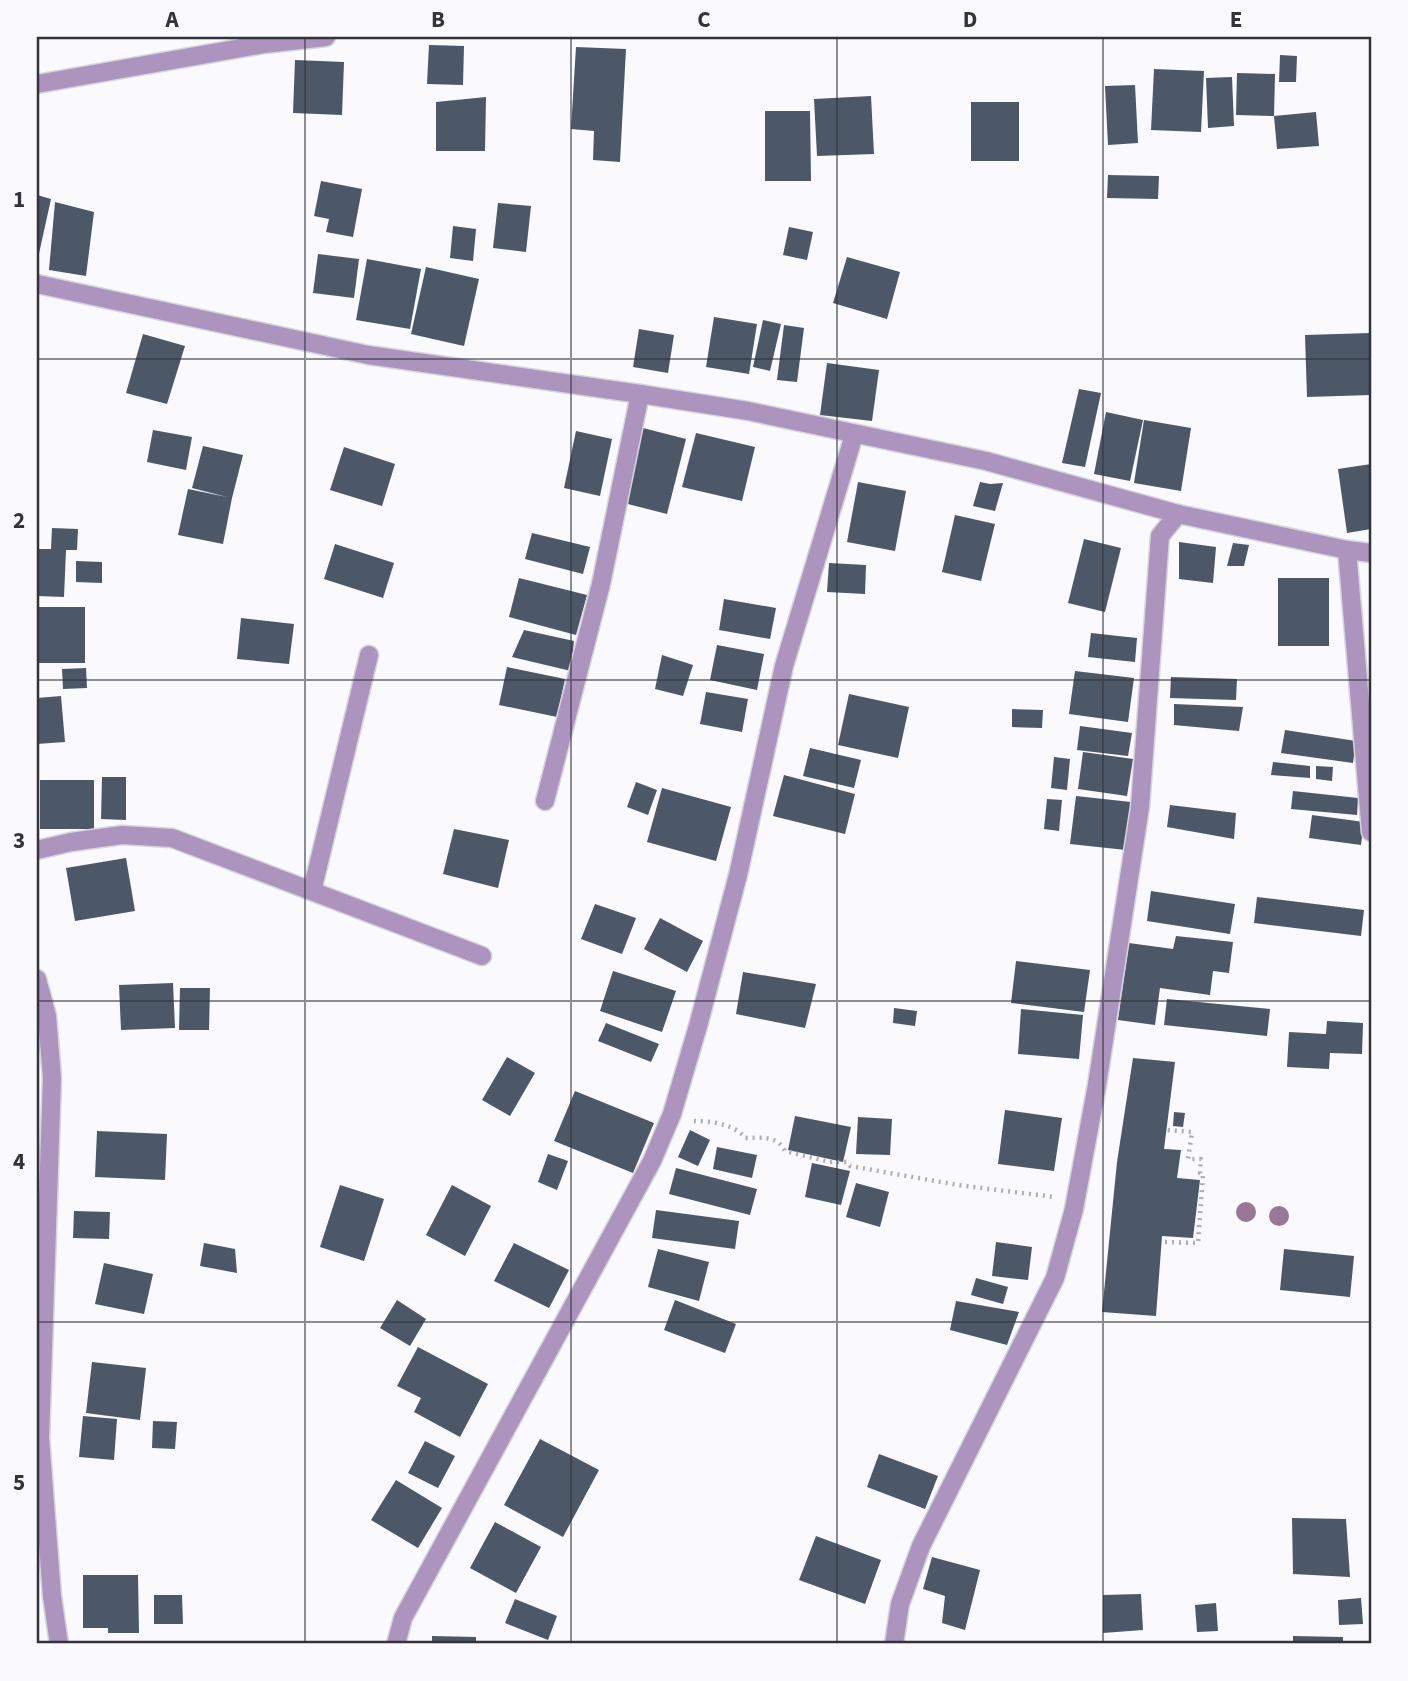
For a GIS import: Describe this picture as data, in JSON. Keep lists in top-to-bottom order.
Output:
{
  "grid": {
    "columns": [
      "A",
      "B",
      "C",
      "D",
      "E"
    ],
    "rows": [
      "1",
      "2",
      "3",
      "4",
      "5"
    ]
  }
}
